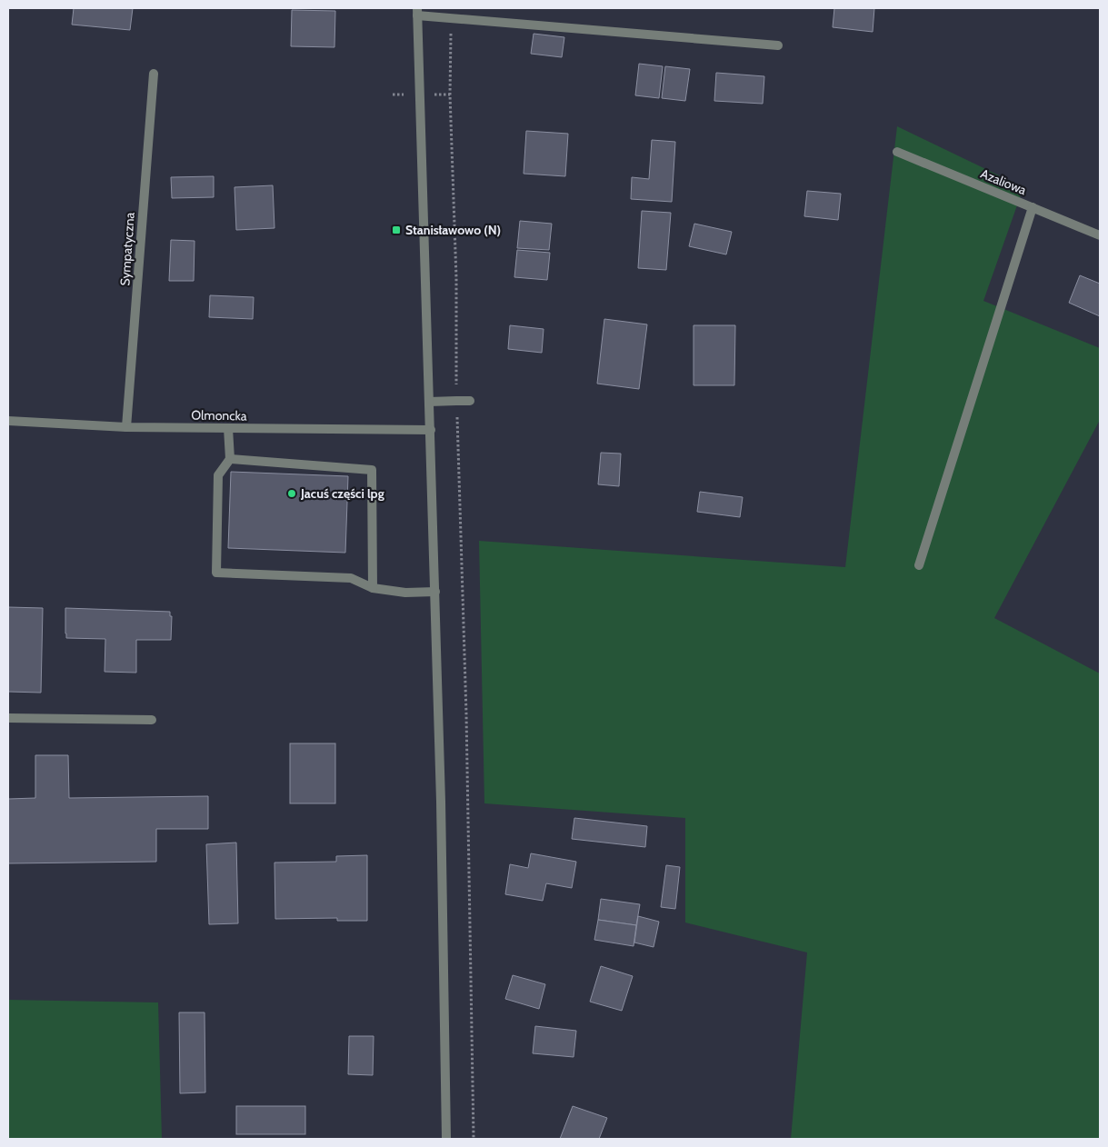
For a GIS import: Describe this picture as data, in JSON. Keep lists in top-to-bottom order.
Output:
{
  "streets": {
    "street": ["Azaliowa", "Sympatyczna", "Olmoncka"]
  },
  "crossings": [
    ["Sympatyczna", "Olmoncka"]
  ],
  "places": {
    "transit": ["Stanisławowo (N)"],
    "other": ["Jacuś części lpg"]
  }
}
